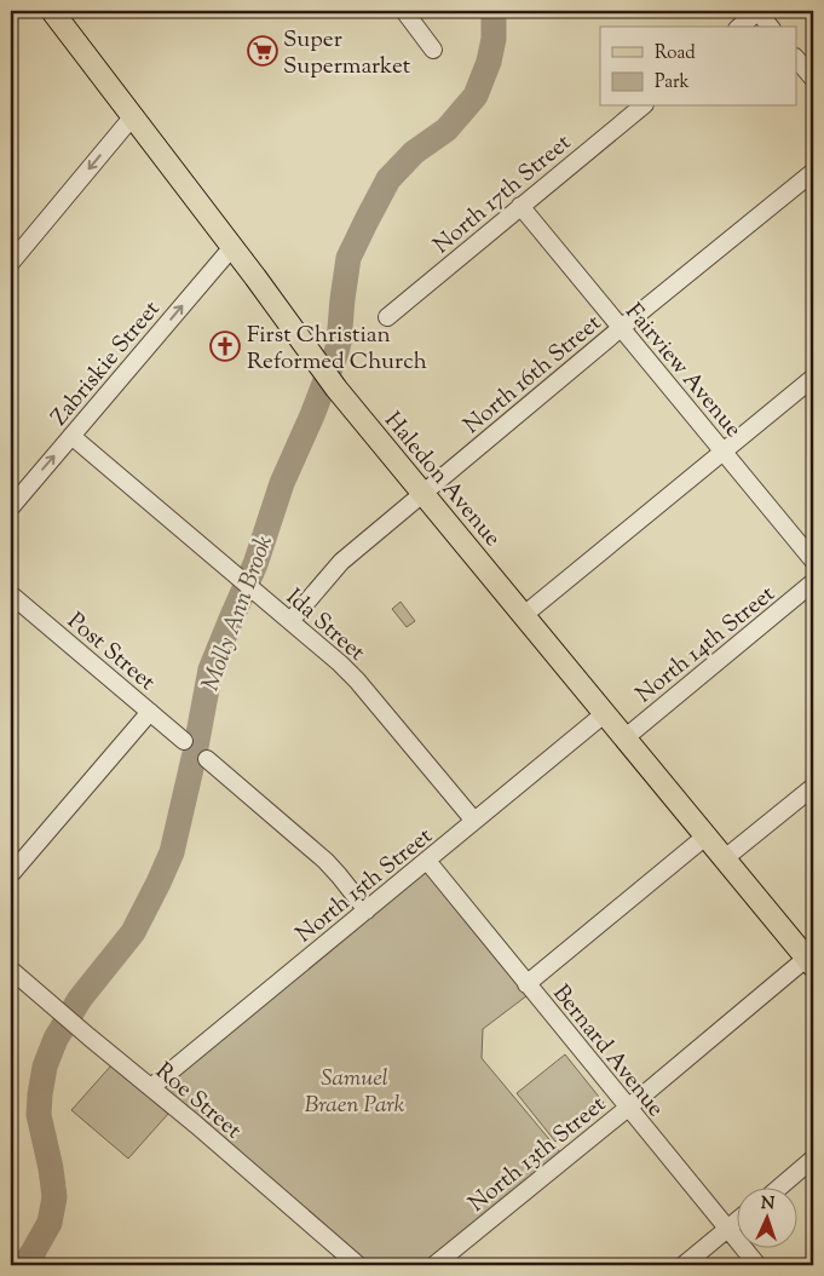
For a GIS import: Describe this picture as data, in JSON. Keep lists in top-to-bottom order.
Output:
{
  "streets": {
    "main road": ["Haledon Avenue"],
    "street": [
      "North 17th Street",
      "Zabriskie Street",
      "Fairview Avenue",
      "North 16th Street",
      "Ida Street",
      "North 14th Street",
      "Post Street",
      "North 15th Street",
      "Bernard Avenue",
      "Roe Street",
      "North 13th Street"
    ]
  },
  "crossings": [
    ["North 17th Street", "Fairview Avenue"],
    ["Zabriskie Street", "Haledon Avenue"],
    ["Zabriskie Street", "Ida Street"],
    ["Fairview Avenue", "North 16th Street"],
    ["North 16th Street", "Haledon Avenue"],
    ["North 16th Street", "Ida Street"],
    ["Haledon Avenue", "North 14th Street"],
    ["Haledon Avenue", "North 15th Street"],
    ["Haledon Avenue", "North 13th Street"],
    ["Ida Street", "North 15th Street"],
    ["North 15th Street", "Bernard Avenue"],
    ["North 15th Street", "Roe Street"],
    ["Bernard Avenue", "North 13th Street"]
  ],
  "one_way": ["Zabriskie Street"],
  "water": ["Molly Ann Brook"],
  "parks": ["Samuel Braen Park"],
  "places": {
    "supermarket": ["Super Supermarket"],
    "church": ["First Christian Reformed Church"]
  },
  "legend": ["Road", "Park"],
  "north": "top"
}
